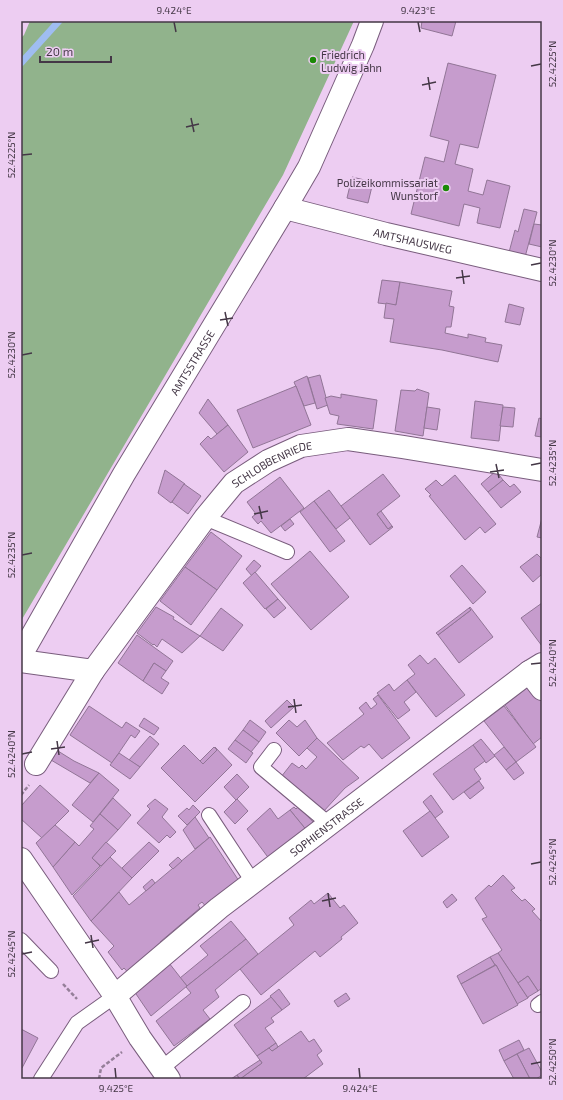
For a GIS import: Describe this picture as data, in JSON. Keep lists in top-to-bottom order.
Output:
{
  "streets": {
    "street": [
      "AMTSHAUSWEG",
      "AMTSSTRASSE",
      "SCHLOBBENRIEDE",
      "SOPHIENSTRASSE"
    ]
  },
  "crossings": [
    ["AMTSHAUSWEG", "AMTSSTRASSE"]
  ],
  "places": ["Friedrich Ludwig Jahn", "Polizeikommissariat Wunstorf"],
  "scale_bar": "20 m",
  "coordinates": [
    "9.424°E",
    "9.423°E",
    "52.4225°N",
    "52.4230°N",
    "52.4235°N",
    "52.4240°N",
    "52.4245°N",
    "52.4250°N",
    "9.425°E"
  ]
}
